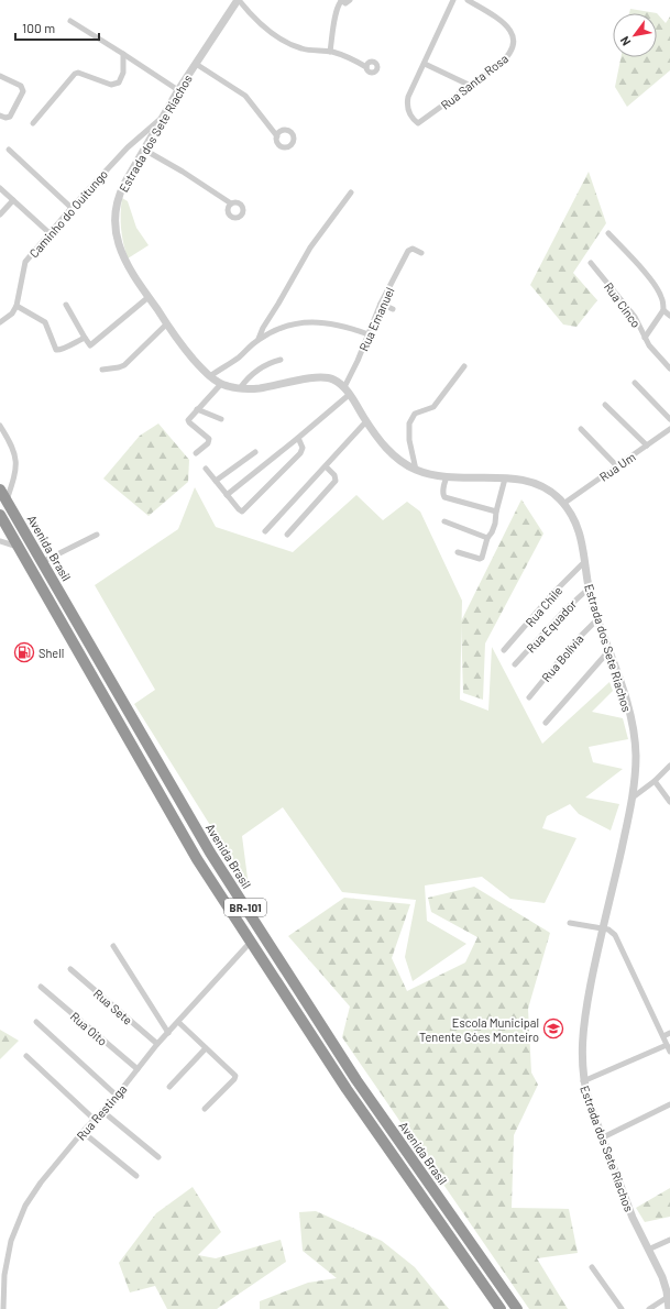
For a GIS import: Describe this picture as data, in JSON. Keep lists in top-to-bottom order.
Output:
{
  "streets": {
    "highway": ["Avenida Brasil", "BR-101"],
    "street": [
      "Rua Santa Rosa",
      "Estrada dos Sete Riachos",
      "Caminho do Ouitungo",
      "Rua Cinco",
      "Rua Emanuel",
      "Rua Um",
      "Rua Chile",
      "Rua Equador",
      "Rua Bolívia",
      "Rua Sete",
      "Rua Oito",
      "Rua Restinga"
    ]
  },
  "crossings": [
    ["Estrada dos Sete Riachos", "Caminho do Ouitungo"],
    ["Estrada dos Sete Riachos", "Rua Emanuel"],
    ["Estrada dos Sete Riachos", "Rua Um"],
    ["Estrada dos Sete Riachos", "Rua Chile"],
    ["Estrada dos Sete Riachos", "Rua Equador"],
    ["Estrada dos Sete Riachos", "Rua Bolívia"],
    ["BR-101", "Rua Restinga"],
    ["Rua Sete", "Rua Restinga"],
    ["Rua Oito", "Rua Restinga"]
  ],
  "places": {
    "fuel station": ["Shell"],
    "school or university": ["Escola Municipal Tenente Góes Monteiro"]
  },
  "scale_bar": "100 m",
  "north": "bottom left"
}
